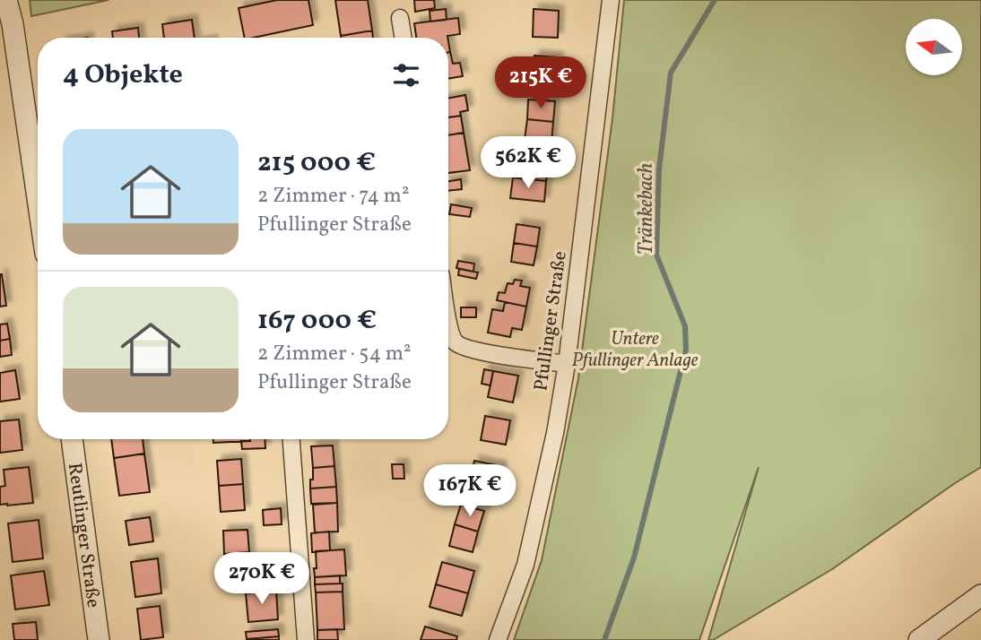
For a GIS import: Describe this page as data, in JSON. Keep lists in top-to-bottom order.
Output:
{
  "streets": {
    "street": ["Pfullinger Straße", "Reutlinger Straße"]
  },
  "water": ["Tränkebach"],
  "parks": ["Untere Pfullinger Anlage"],
  "north": "left",
  "page": {
    "heading": "4 Objekte",
    "price": [
      "215K €",
      "562K €",
      "167K €",
      "270K €"
    ],
    "list": [
      {
        "name": "215 000 €",
        "note": "2 Zimmer · 74 m² · Pfullinger Straße"
      },
      {
        "name": "167 000 €",
        "note": "2 Zimmer · 54 m² · Pfullinger Straße"
      }
    ]
  }
}
